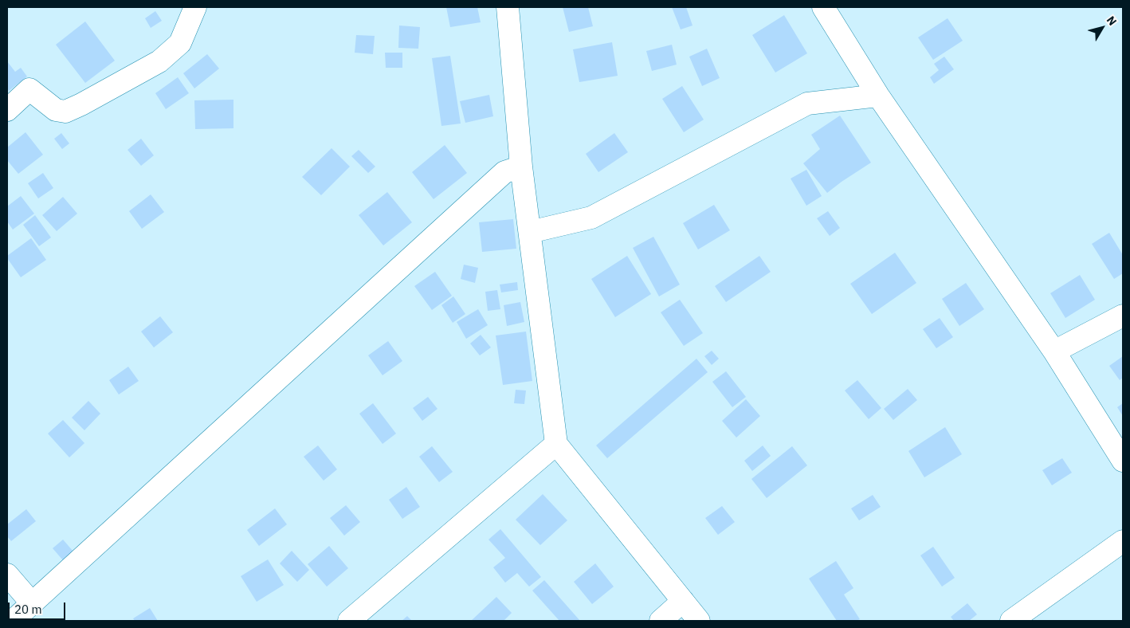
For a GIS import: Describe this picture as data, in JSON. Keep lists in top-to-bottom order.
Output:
{
  "scale_bar": "20 m",
  "north": "top right"
}
